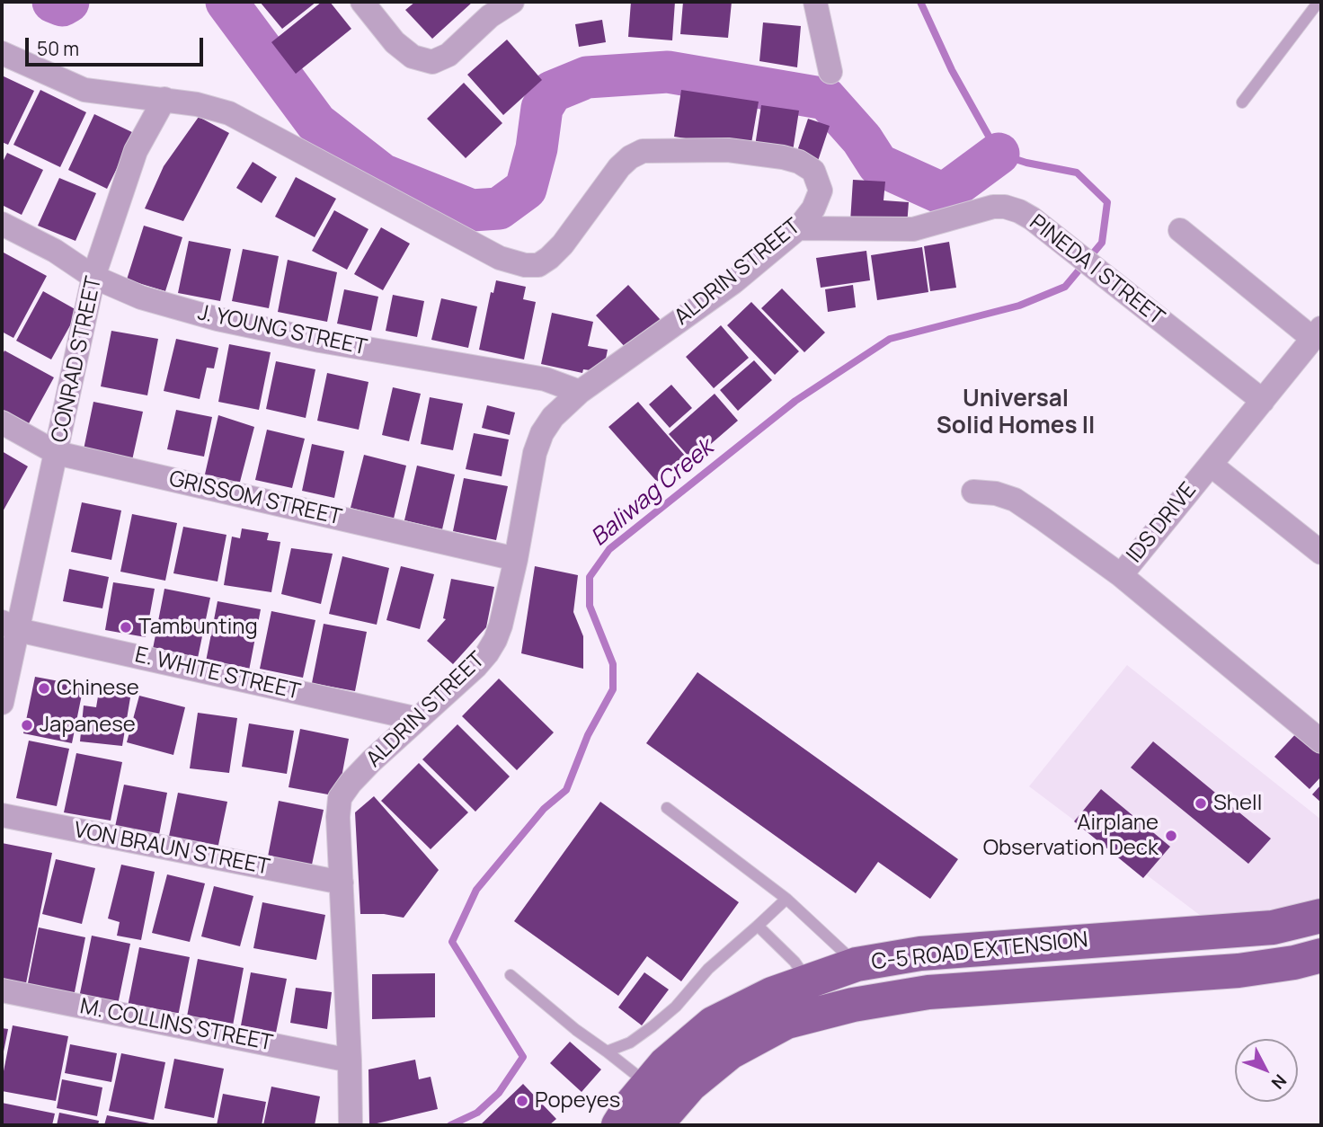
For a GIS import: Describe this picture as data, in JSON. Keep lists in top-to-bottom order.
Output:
{
  "streets": {
    "main road": ["C-5 ROAD EXTENSION"],
    "street": [
      "PINEDA I STREET",
      "ALDRIN STREET",
      "J. YOUNG STREET",
      "CONRAD STREET",
      "GRISSOM STREET",
      "IDS DRIVE",
      "E. WHITE STREET",
      "VON BRAUN STREET",
      "M. COLLINS STREET"
    ]
  },
  "crossings": [
    ["PINEDA I STREET", "ALDRIN STREET"],
    ["PINEDA I STREET", "IDS DRIVE"],
    ["ALDRIN STREET", "J. YOUNG STREET"],
    ["ALDRIN STREET", "CONRAD STREET"],
    ["ALDRIN STREET", "GRISSOM STREET"],
    ["ALDRIN STREET", "E. WHITE STREET"],
    ["ALDRIN STREET", "VON BRAUN STREET"],
    ["ALDRIN STREET", "M. COLLINS STREET"],
    ["J. YOUNG STREET", "CONRAD STREET"],
    ["CONRAD STREET", "GRISSOM STREET"],
    ["CONRAD STREET", "E. WHITE STREET"]
  ],
  "districts": ["Universal Solid Homes II"],
  "water": ["Baliwag Creek"],
  "places": [
    "Tambunting",
    "Chinese",
    "Japanese",
    "Shell",
    "Airplane Observation Deck",
    "Popeyes"
  ],
  "scale_bar": "50 m",
  "north": "bottom right"
}
